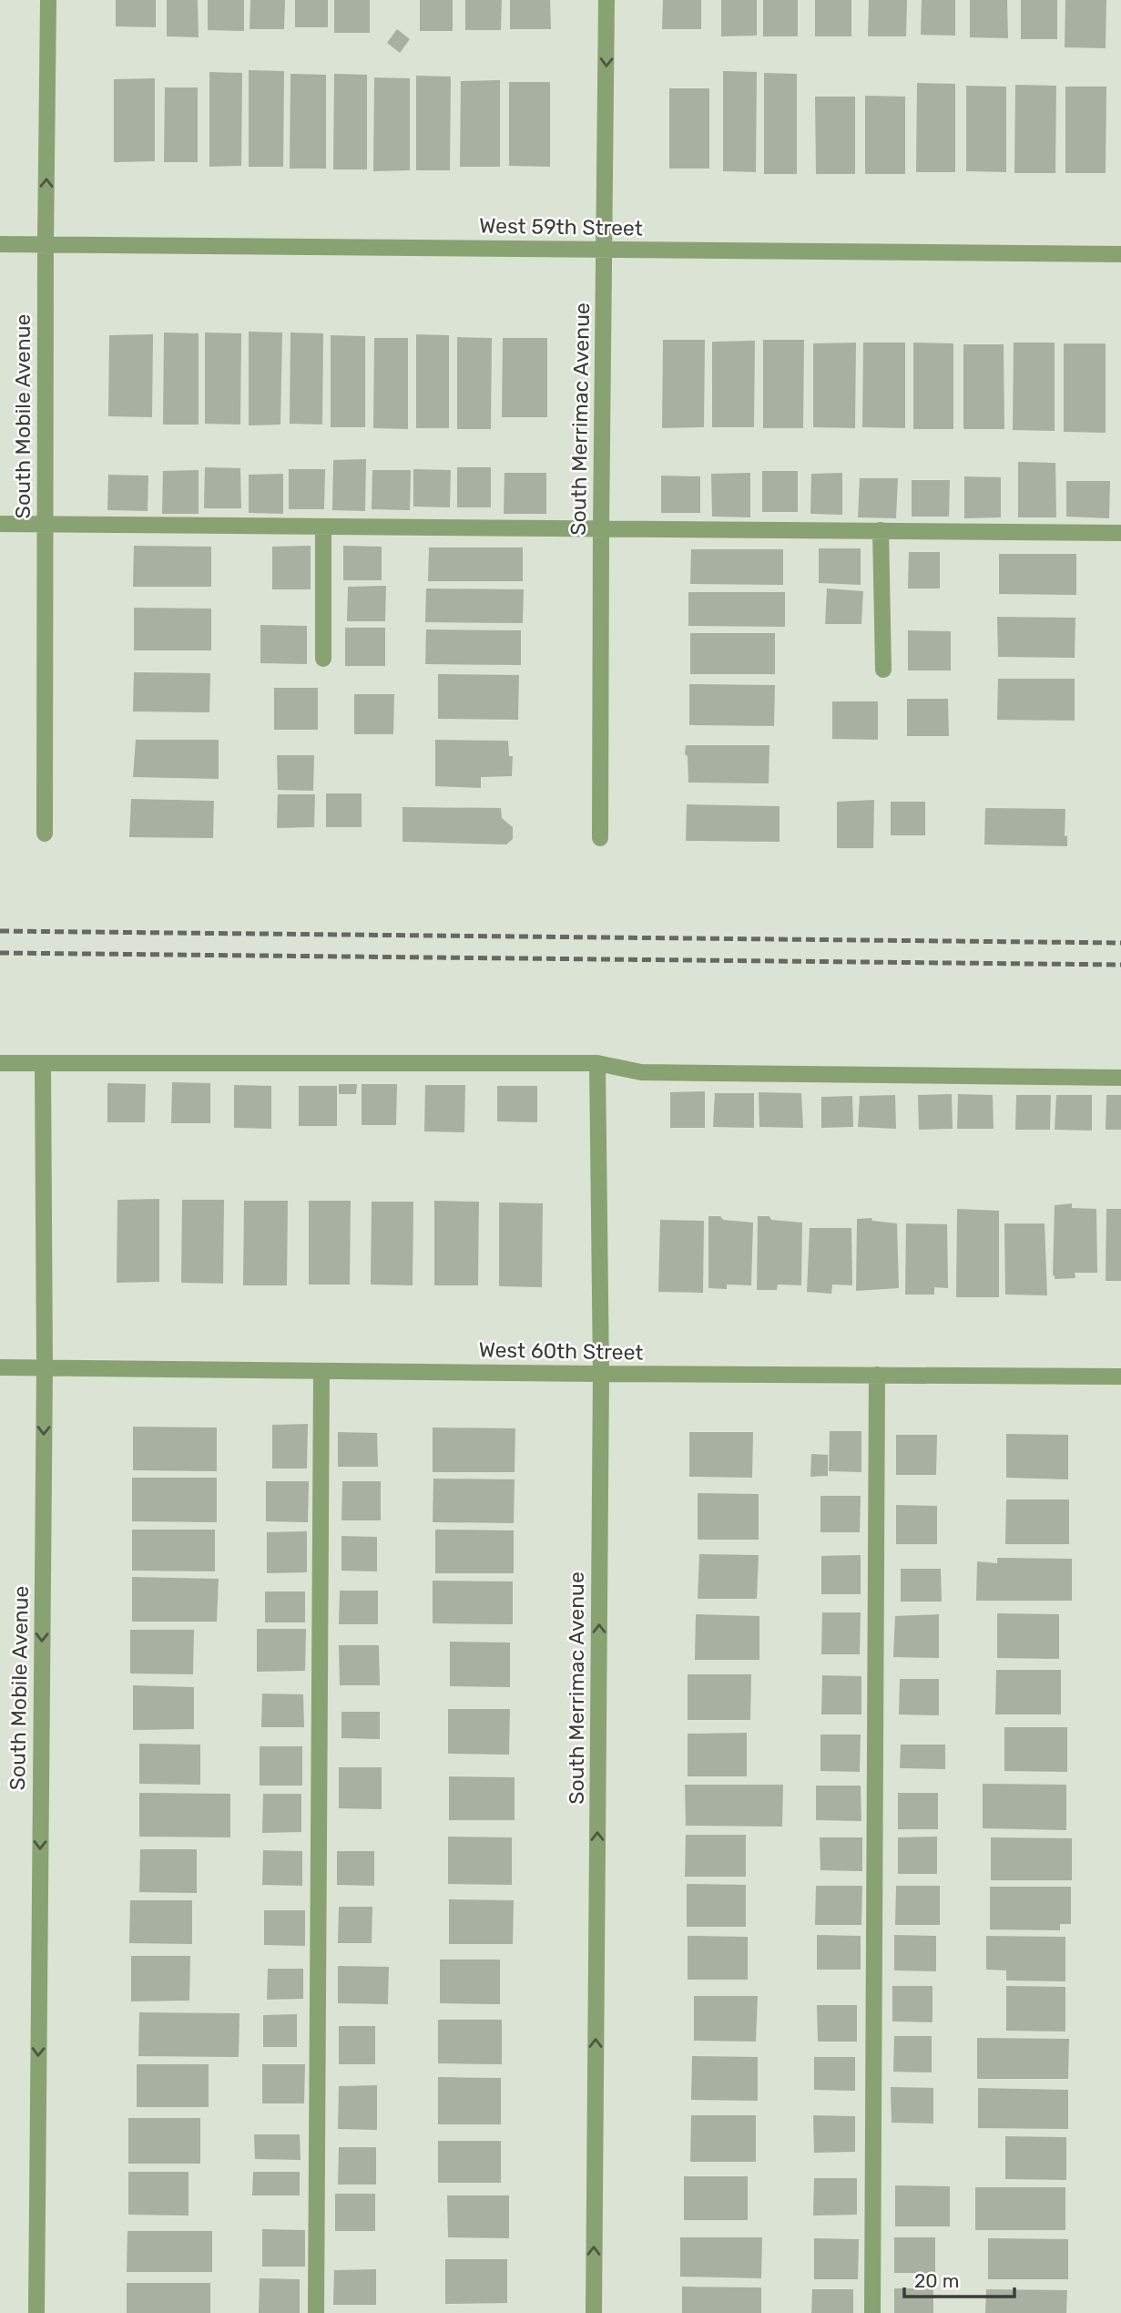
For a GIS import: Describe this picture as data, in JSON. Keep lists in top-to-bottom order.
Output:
{
  "streets": {
    "street": [
      "West 59th Street",
      "South Mobile Avenue",
      "South Merrimac Avenue",
      "West 60th Street"
    ]
  },
  "crossings": [
    ["West 59th Street", "South Mobile Avenue"],
    ["West 59th Street", "South Merrimac Avenue"],
    ["South Mobile Avenue", "West 60th Street"],
    ["South Merrimac Avenue", "West 60th Street"]
  ],
  "scale_bar": "20 m"
}
